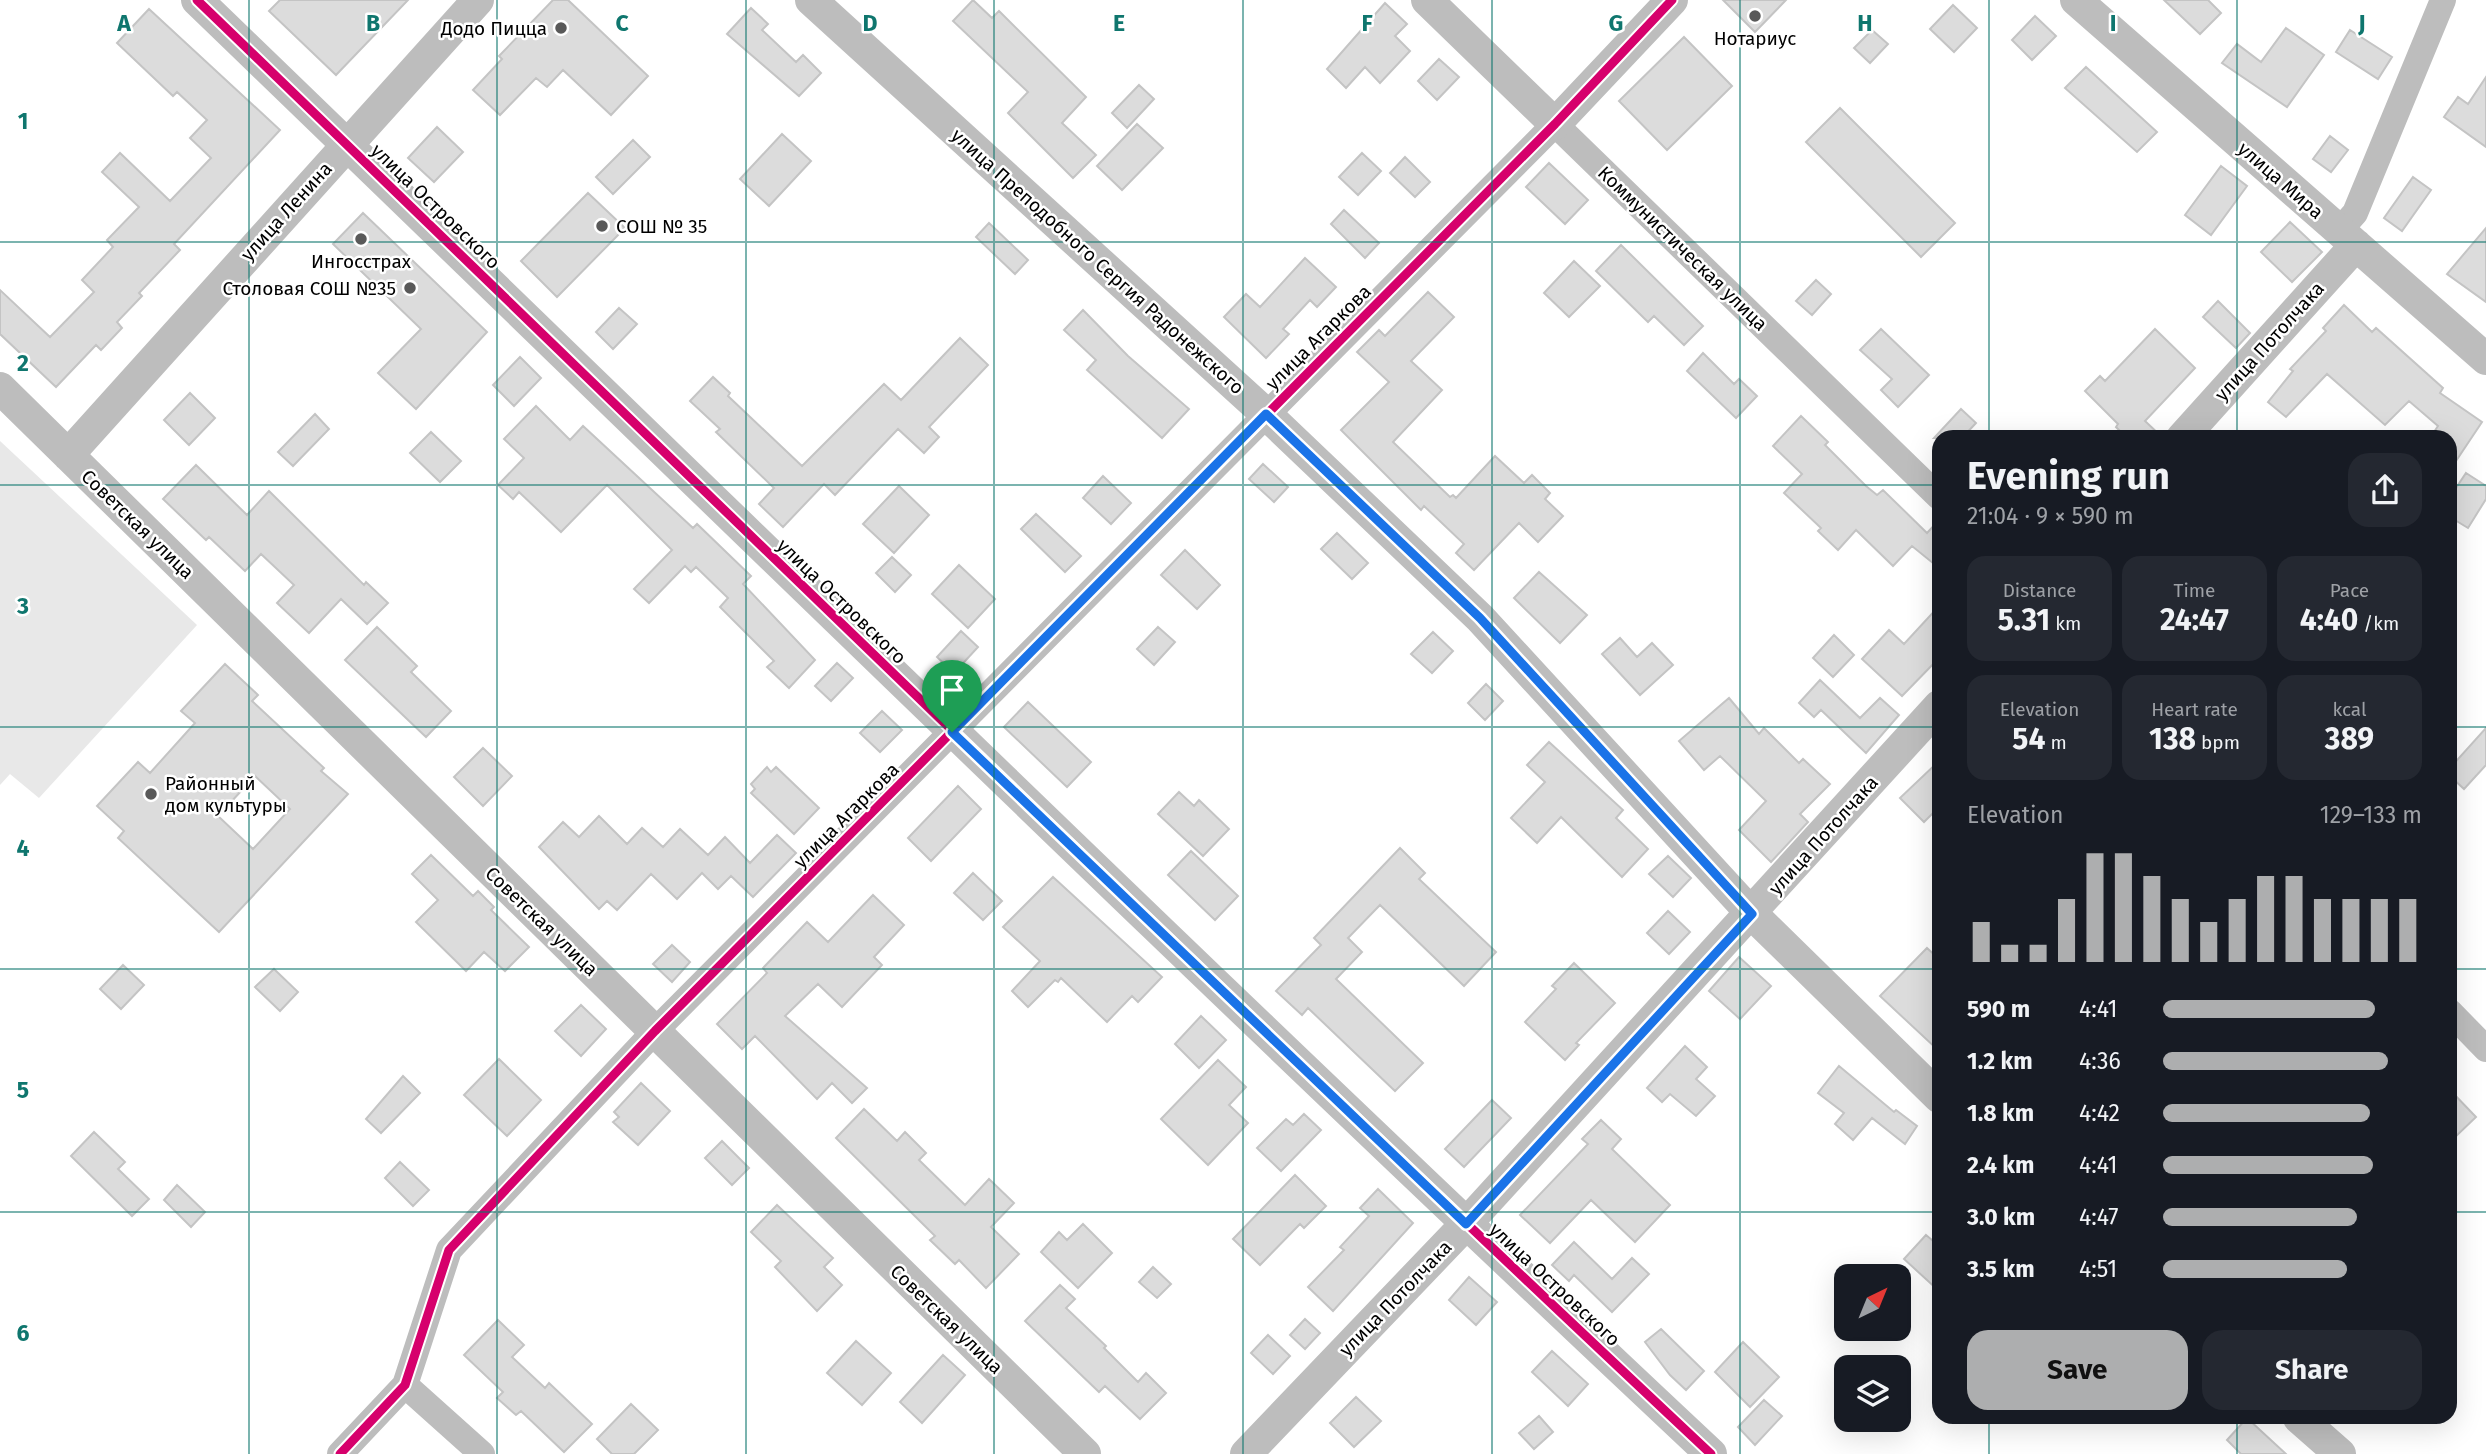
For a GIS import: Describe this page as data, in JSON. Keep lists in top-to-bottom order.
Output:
{
  "streets": {
    "street": [
      "улица Мира",
      "улица Островского",
      "улица Ленина",
      "Коммунистическая улица",
      "улица Преподобного Сергия Радонежского",
      "улица Агаркова",
      "улица Потолчака",
      "Советская улица"
    ]
  },
  "crossings": [
    ["улица Мира", "улица Потолчака"],
    ["улица Островского", "улица Ленина"],
    ["улица Островского", "улица Агаркова"],
    ["улица Островского", "улица Потолчака"],
    ["улица Ленина", "Советская улица"],
    ["Коммунистическая улица", "улица Агаркова"],
    ["улица Преподобного Сергия Радонежского", "улица Агаркова"],
    ["улица Преподобного Сергия Радонежского", "улица Потолчака"],
    ["улица Агаркова", "Советская улица"]
  ],
  "places": [
    "Нотариус",
    "Додо Пицца",
    "СОШ № 35",
    "Ингосстрах",
    "Столовая СОШ №35",
    "Районный дом культуры"
  ],
  "north": "top right",
  "page": {
    "heading": ["Evening run", "21:04 · 9 × 590 m"],
    "stats": [
      ["Distance", "5.31 km"],
      ["Time", "24:47"],
      ["Pace", "4:40 /km"],
      ["Elevation", "54 m"],
      ["Heart rate", "138 bpm"],
      ["kcal", "389"]
    ],
    "chart": ["Elevation", "129–133 m"],
    "list": [
      {
        "name": "590 m",
        "note": "4:41"
      },
      {
        "name": "1.2 km",
        "note": "4:36"
      },
      {
        "name": "1.8 km",
        "note": "4:42"
      },
      {
        "name": "2.4 km",
        "note": "4:41"
      },
      {
        "name": "3.0 km",
        "note": "4:47"
      },
      {
        "name": "3.5 km",
        "note": "4:51"
      }
    ],
    "buttons": ["Save", "Share"]
  },
  "grid": {
    "columns": [
      "A",
      "B",
      "C",
      "D",
      "E",
      "F",
      "G",
      "H",
      "I",
      "J"
    ],
    "rows": [
      "1",
      "2",
      "3",
      "4",
      "5",
      "6"
    ]
  }
}
